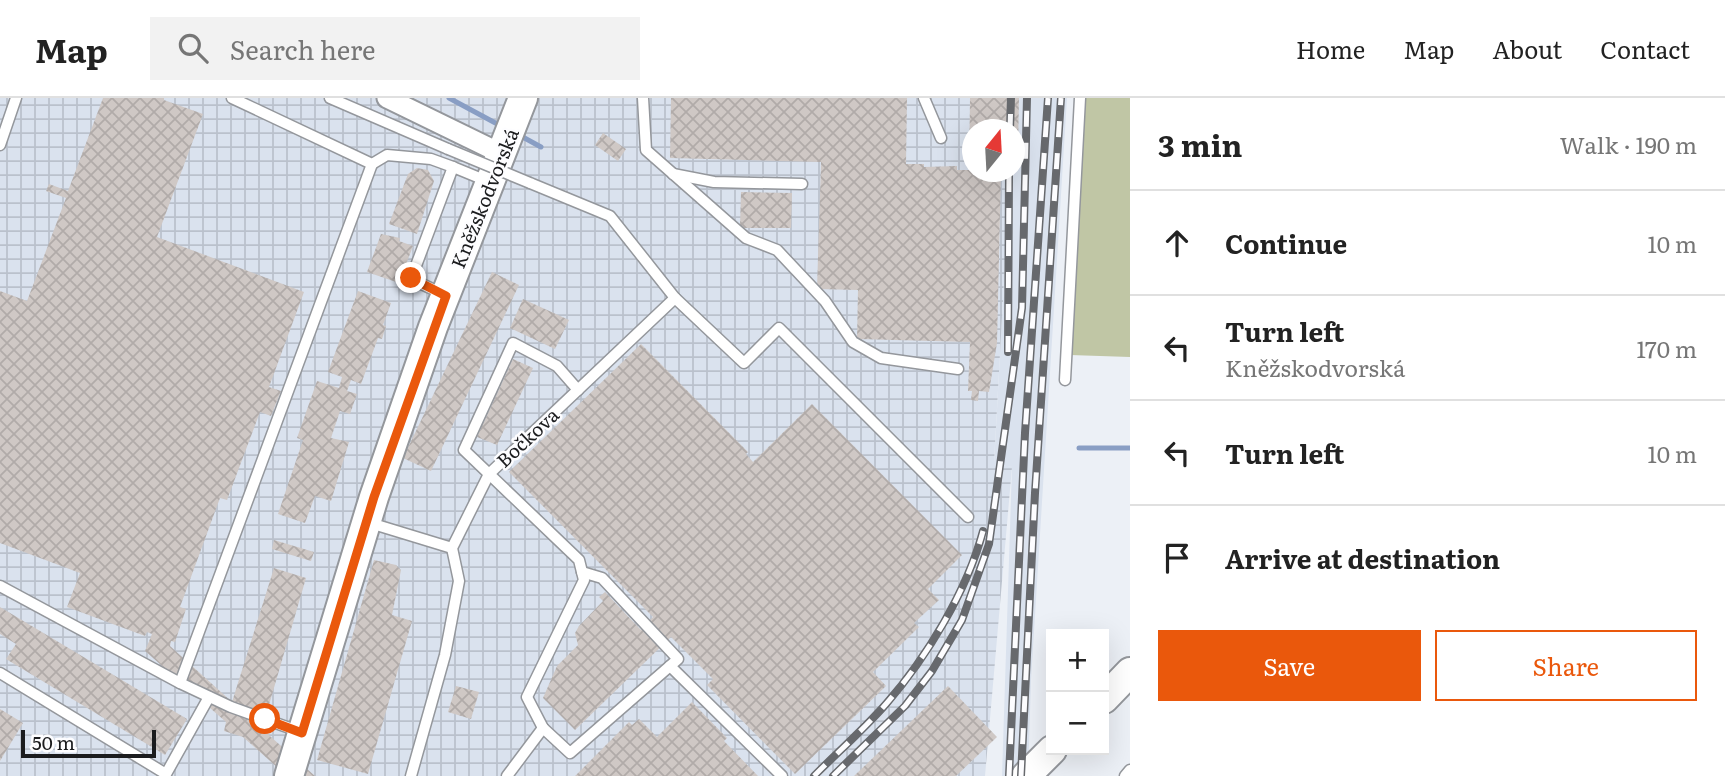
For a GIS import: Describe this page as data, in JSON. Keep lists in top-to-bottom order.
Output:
{
  "streets": {
    "street": ["Kněžskodvorská"],
    "lane": ["Bočkova"]
  },
  "scale_bar": "50 m",
  "north": "top",
  "page": {
    "header": "Map",
    "search": "Search here",
    "nav": [
      "Home",
      "Map",
      "About",
      "Contact"
    ],
    "heading": ["3 min", "Walk · 190 m"],
    "list": [
      ["Continue", "10 m"],
      ["Turn left", "Kněžskodvorská", "170 m"],
      ["Turn left", "10 m"],
      "Arrive at destination"
    ],
    "buttons": ["Save", "Share"],
    "map_buttons": ["+", "−"],
    "scale": "50 m"
  }
}
